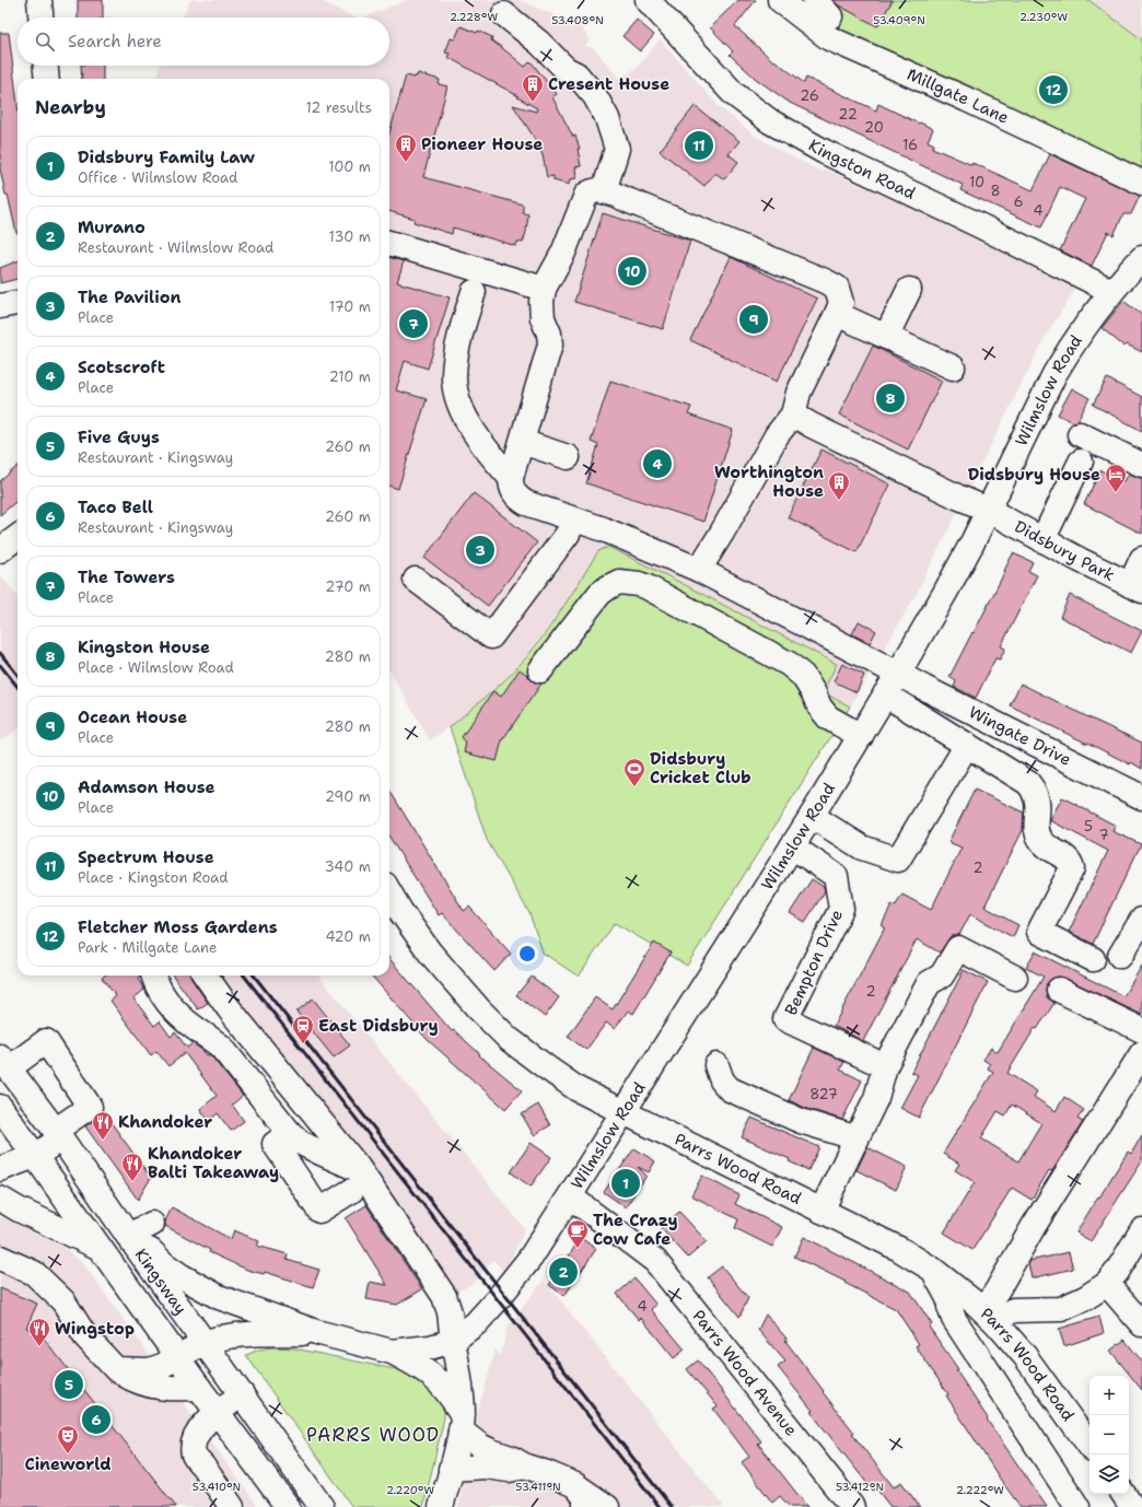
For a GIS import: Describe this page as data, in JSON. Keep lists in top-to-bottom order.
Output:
{
  "streets": {
    "main road": [
      "Millgate Lane",
      "Kingston Road",
      "Wilmslow Road",
      "Didsbury Park",
      "Wingate Drive",
      "Bempton Drive",
      "Parrs Wood Road",
      "Kingsway",
      "Parrs Wood Avenue"
    ]
  },
  "crossings": [
    ["Kingston Road", "Wilmslow Road"],
    ["Wilmslow Road", "Didsbury Park"],
    ["Wilmslow Road", "Wingate Drive"],
    ["Wilmslow Road", "Bempton Drive"],
    ["Wilmslow Road", "Parrs Wood Road"],
    ["Wilmslow Road", "Kingsway"],
    ["Wilmslow Road", "Parrs Wood Avenue"]
  ],
  "districts": ["PARRS WOOD"],
  "places": {
    "building": ["Cresent House", "Pioneer House", "Worthington House"],
    "hotel": ["Didsbury House"],
    "sports": ["Didsbury Cricket Club"],
    "station": ["East Didsbury"],
    "restaurant": ["Khandoker", "Khandoker Balti Takeaway", "Wingstop"],
    "cafe": ["The Crazy Cow Cafe"],
    "theatre": ["Cineworld"]
  },
  "house_numbers": [
    "26",
    "22",
    "20",
    "16",
    "10",
    "8",
    "6",
    "4",
    "5",
    "7",
    "2",
    "2",
    "827",
    "4"
  ],
  "page": {
    "search": "Search here",
    "pins": [
      "12",
      "11",
      "10",
      "9",
      "7",
      "8",
      "4",
      "3",
      "1",
      "2",
      "5",
      "6"
    ],
    "heading": ["Nearby", "12 results"],
    "list": [
      {
        "mark": "1",
        "name": "Didsbury Family Law",
        "note": "Office · Wilmslow Road",
        "value": "100 m"
      },
      {
        "mark": "2",
        "name": "Murano",
        "note": "Restaurant · Wilmslow Road",
        "value": "130 m"
      },
      {
        "mark": "3",
        "name": "The Pavilion",
        "note": "Place",
        "value": "170 m"
      },
      {
        "mark": "4",
        "name": "Scotscroft",
        "note": "Place",
        "value": "210 m"
      },
      {
        "mark": "5",
        "name": "Five Guys",
        "note": "Restaurant · Kingsway",
        "value": "260 m"
      },
      {
        "mark": "6",
        "name": "Taco Bell",
        "note": "Restaurant · Kingsway",
        "value": "260 m"
      },
      {
        "mark": "7",
        "name": "The Towers",
        "note": "Place",
        "value": "270 m"
      },
      {
        "mark": "8",
        "name": "Kingston House",
        "note": "Place · Wilmslow Road",
        "value": "280 m"
      },
      {
        "mark": "9",
        "name": "Ocean House",
        "note": "Place",
        "value": "280 m"
      },
      {
        "mark": "10",
        "name": "Adamson House",
        "note": "Place",
        "value": "290 m"
      },
      {
        "mark": "11",
        "name": "Spectrum House",
        "note": "Place · Kingston Road",
        "value": "340 m"
      },
      {
        "mark": "12",
        "name": "Fletcher Moss Gardens",
        "note": "Park · Millgate Lane",
        "value": "420 m"
      }
    ],
    "map_buttons": ["+", "−"]
  },
  "coordinates": [
    "2.228°W",
    "2.230°W",
    "53.408°N",
    "53.409°N",
    "53.410°N",
    "53.411°N",
    "53.412°N",
    "2.220°W",
    "2.222°W"
  ]
}
